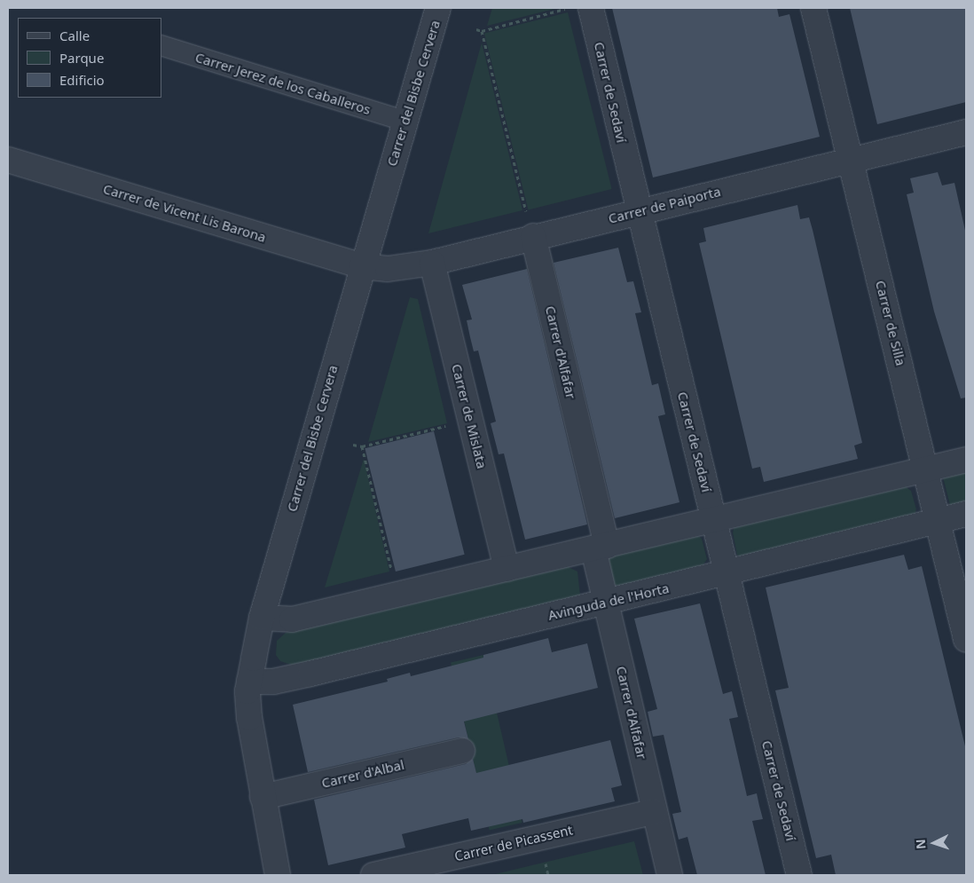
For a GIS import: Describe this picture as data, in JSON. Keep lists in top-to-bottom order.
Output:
{
  "streets": {
    "street": [
      "Carrer Jerez de los Caballeros",
      "Carrer de Sedaví",
      "Carrer del Bisbe Cervera",
      "Carrer de Paiporta",
      "Carrer de Vicent Lis Barona",
      "Carrer de Silla",
      "Carrer d'Alfafar",
      "Carrer de Mislata",
      "Avinguda de l'Horta",
      "Carrer d'Albal",
      "Carrer de Picassent"
    ]
  },
  "crossings": [
    ["Carrer Jerez de los Caballeros", "Carrer del Bisbe Cervera"],
    ["Carrer de Sedaví", "Carrer de Paiporta"],
    ["Carrer de Sedaví", "Avinguda de l'Horta"],
    ["Carrer del Bisbe Cervera", "Carrer de Paiporta"],
    ["Carrer del Bisbe Cervera", "Carrer de Vicent Lis Barona"],
    ["Carrer del Bisbe Cervera", "Avinguda de l'Horta"],
    ["Carrer del Bisbe Cervera", "Carrer d'Albal"],
    ["Carrer de Paiporta", "Carrer de Vicent Lis Barona"],
    ["Carrer de Paiporta", "Carrer de Silla"],
    ["Carrer de Paiporta", "Carrer d'Alfafar"],
    ["Carrer de Paiporta", "Carrer de Mislata"],
    ["Carrer de Silla", "Avinguda de l'Horta"],
    ["Carrer d'Alfafar", "Avinguda de l'Horta"],
    ["Carrer d'Alfafar", "Carrer de Picassent"]
  ],
  "legend": ["Calle", "Parque", "Edificio"],
  "north": "left"
}
